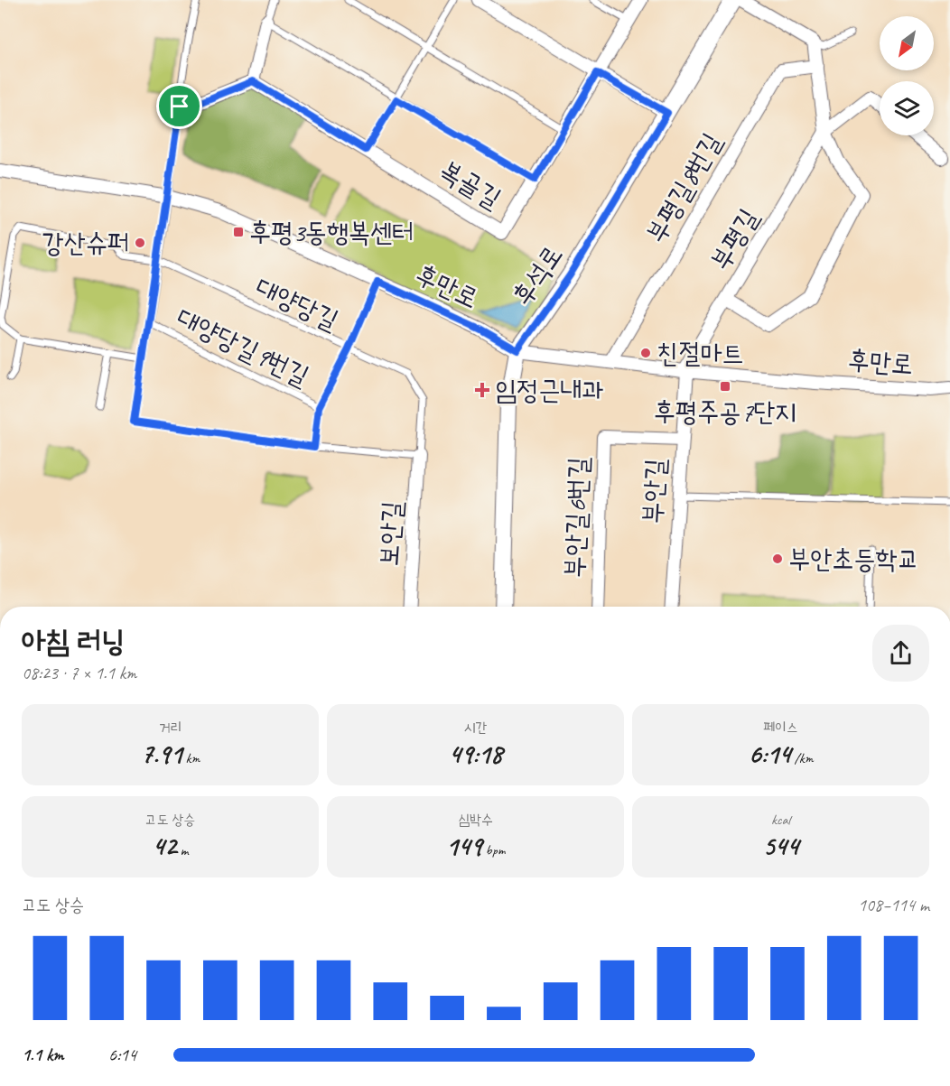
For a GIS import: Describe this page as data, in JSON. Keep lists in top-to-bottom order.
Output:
{
  "streets": {
    "street": [
      "복골길",
      "부평길8번길",
      "부평길",
      "후석로",
      "후만로",
      "부안길",
      "부안길6번길",
      "보안길"
    ],
    "lane": ["대양당길", "대양당길9번길"]
  },
  "crossings": [
    ["부평길8번길", "후만로"],
    ["부평길", "후만로"],
    ["부평길", "부안길"],
    ["후석로", "후만로"],
    ["후만로", "대양당길9번길"],
    ["후만로", "부안길"],
    ["대양당길", "대양당길9번길"],
    ["대양당길", "보안길"],
    ["부안길", "부안길6번길"]
  ],
  "places": {
    "transit": ["후평3동행복센터", "후평주공7단지"],
    "other": ["강산슈퍼", "친절마트", "부안초등학교"],
    "health": ["임정근내과"]
  },
  "north": "bottom left",
  "page": {
    "heading": ["아침 러닝", "08:23 · 7 × 1.1 km"],
    "stats": [
      ["거리", "7.91 km"],
      ["시간", "49:18"],
      ["페이스", "6:14 /km"],
      ["고도 상승", "42 m"],
      ["심박수", "149 bpm"],
      ["kcal", "544"]
    ],
    "chart": ["고도 상승", "108–114 m"],
    "list": [
      {
        "name": "1.1 km",
        "note": "6:14"
      }
    ]
  }
}
